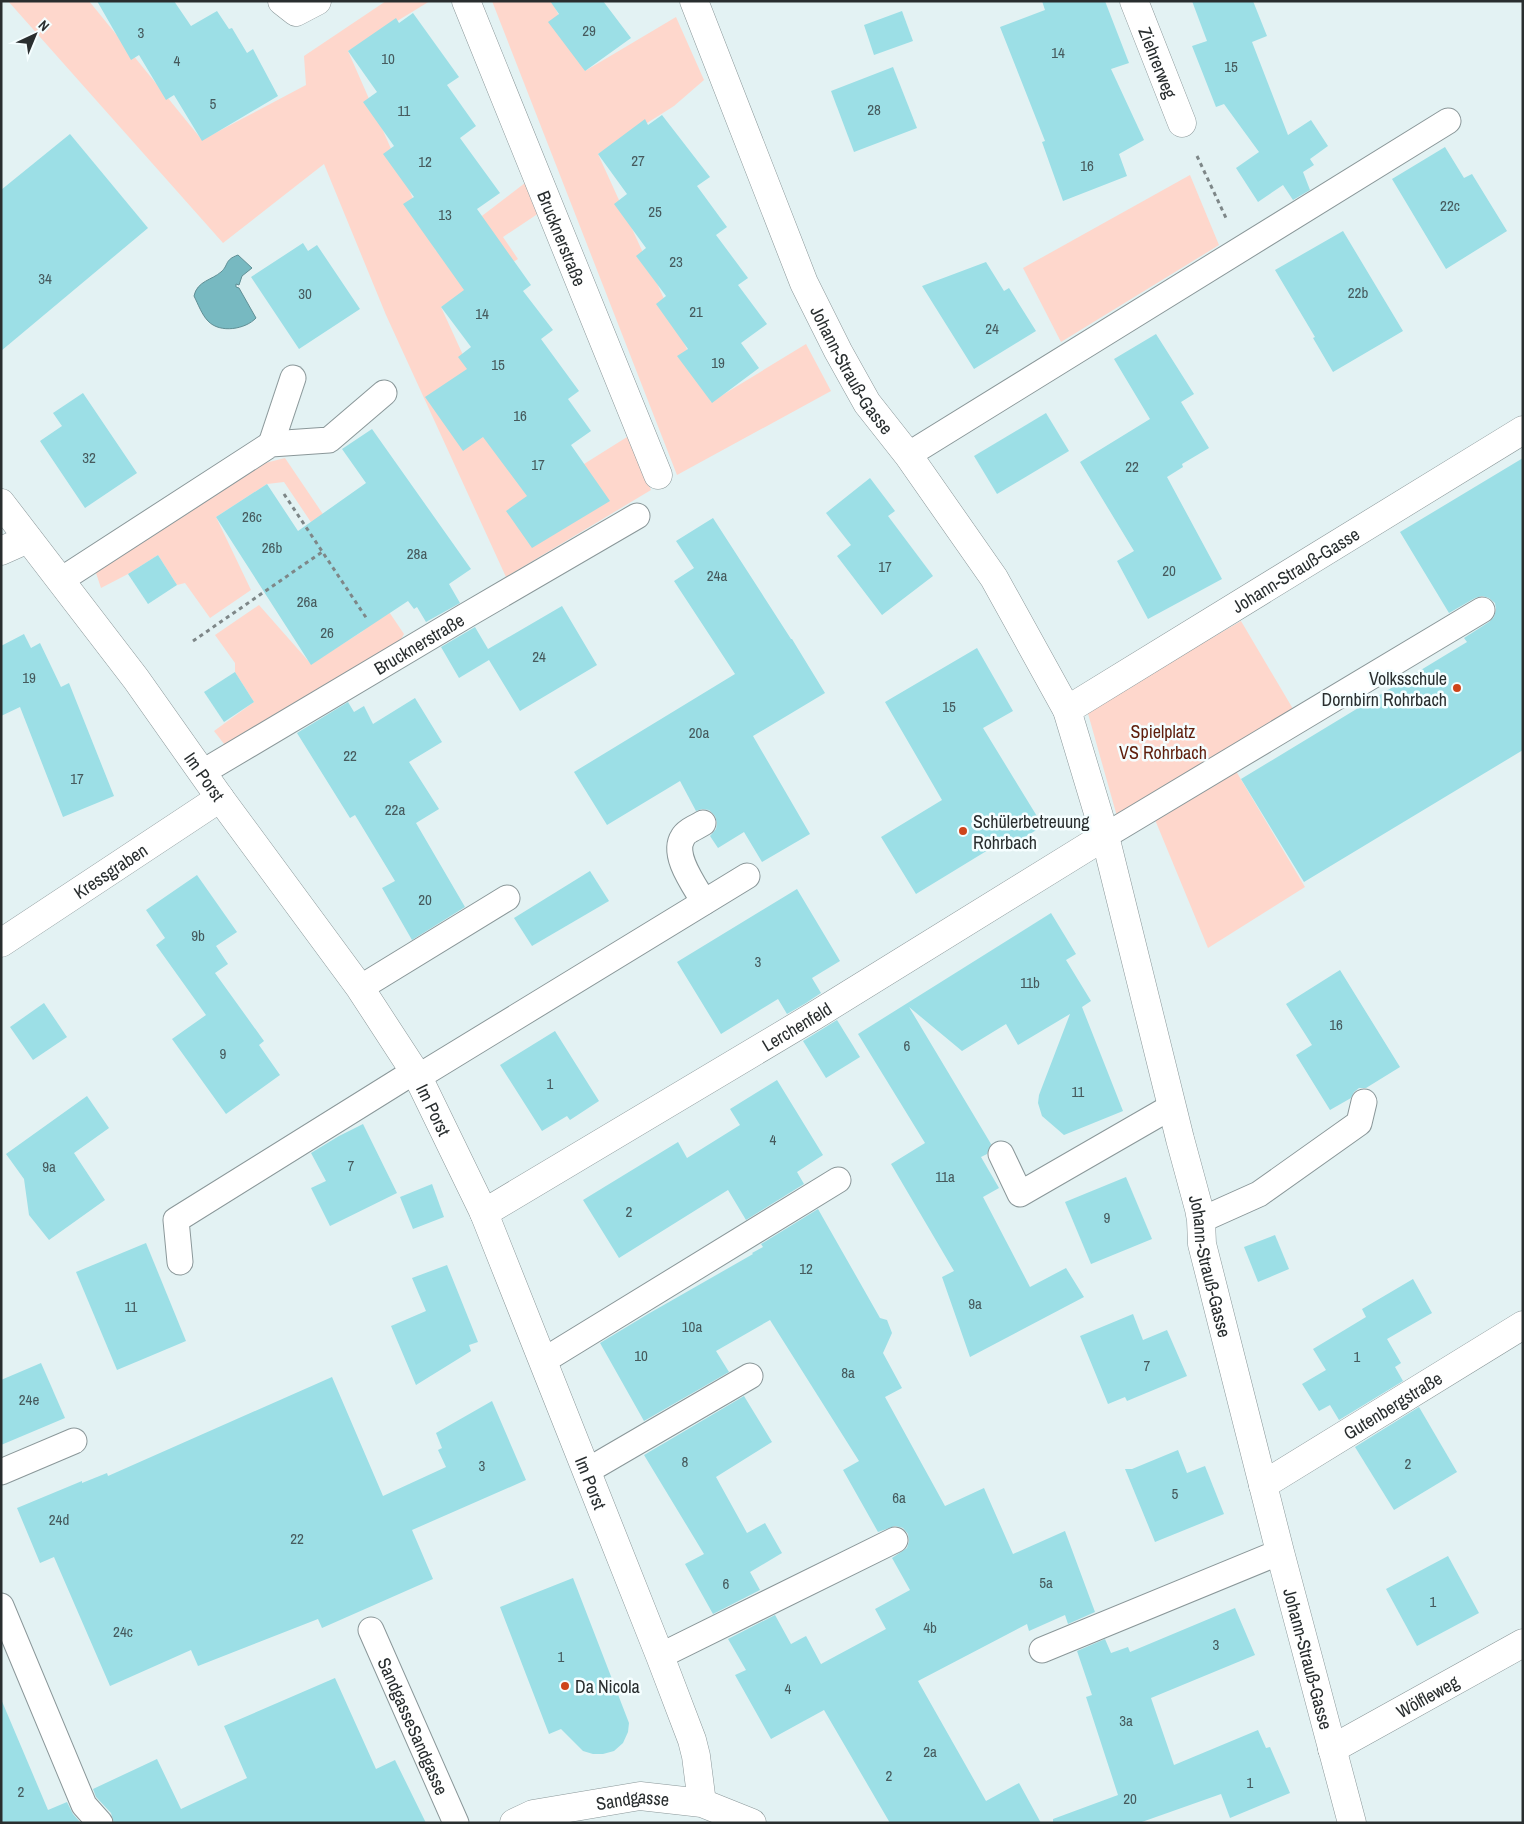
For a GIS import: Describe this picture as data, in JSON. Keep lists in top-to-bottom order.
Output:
{
  "streets": {
    "street": [
      "Ziehrerweg",
      "Brucknerstraße",
      "Johann-Strauß-Gasse",
      "Im Porst",
      "Kressgraben",
      "Lerchenfeld",
      "Gutenbergstraße",
      "Wölfleweg",
      "Sandgasse"
    ],
    "lane": ["SandgasseSandgasse"]
  },
  "crossings": [
    ["Brucknerstraße", "Im Porst"],
    ["Johann-Strauß-Gasse", "Lerchenfeld"],
    ["Johann-Strauß-Gasse", "Gutenbergstraße"],
    ["Johann-Strauß-Gasse", "Wölfleweg"],
    ["Im Porst", "Kressgraben"],
    ["Im Porst", "Lerchenfeld"],
    ["Im Porst", "Sandgasse"]
  ],
  "parks": ["Spielplatz VS Rohrbach"],
  "places": ["Volksschule Dornbirn Rohrbach", "Schülerbetreuung Rohrbach", "Da Nicola"],
  "house_numbers": [
    "29",
    "3",
    "14",
    "10",
    "4",
    "15",
    "5",
    "28",
    "11",
    "27",
    "12",
    "16",
    "22c",
    "25",
    "13",
    "23",
    "34",
    "22b",
    "30",
    "21",
    "14",
    "24",
    "19",
    "15",
    "16",
    "32",
    "17",
    "22",
    "26c",
    "26b",
    "28a",
    "17",
    "20",
    "24a",
    "26a",
    "26",
    "24",
    "19",
    "15",
    "20a",
    "22",
    "17",
    "22a",
    "20",
    "9b",
    "3",
    "11b",
    "16",
    "6",
    "9",
    "1",
    "11",
    "4",
    "7",
    "9a",
    "11a",
    "2",
    "9",
    "12",
    "9a",
    "11",
    "10a",
    "10",
    "1",
    "7",
    "8a",
    "24e",
    "8",
    "2",
    "3",
    "5",
    "6a",
    "24d",
    "22",
    "5a",
    "6",
    "1",
    "4b",
    "24c",
    "3",
    "1",
    "4",
    "3a",
    "2a",
    "2",
    "1",
    "2",
    "20"
  ],
  "north": "top right"
}
